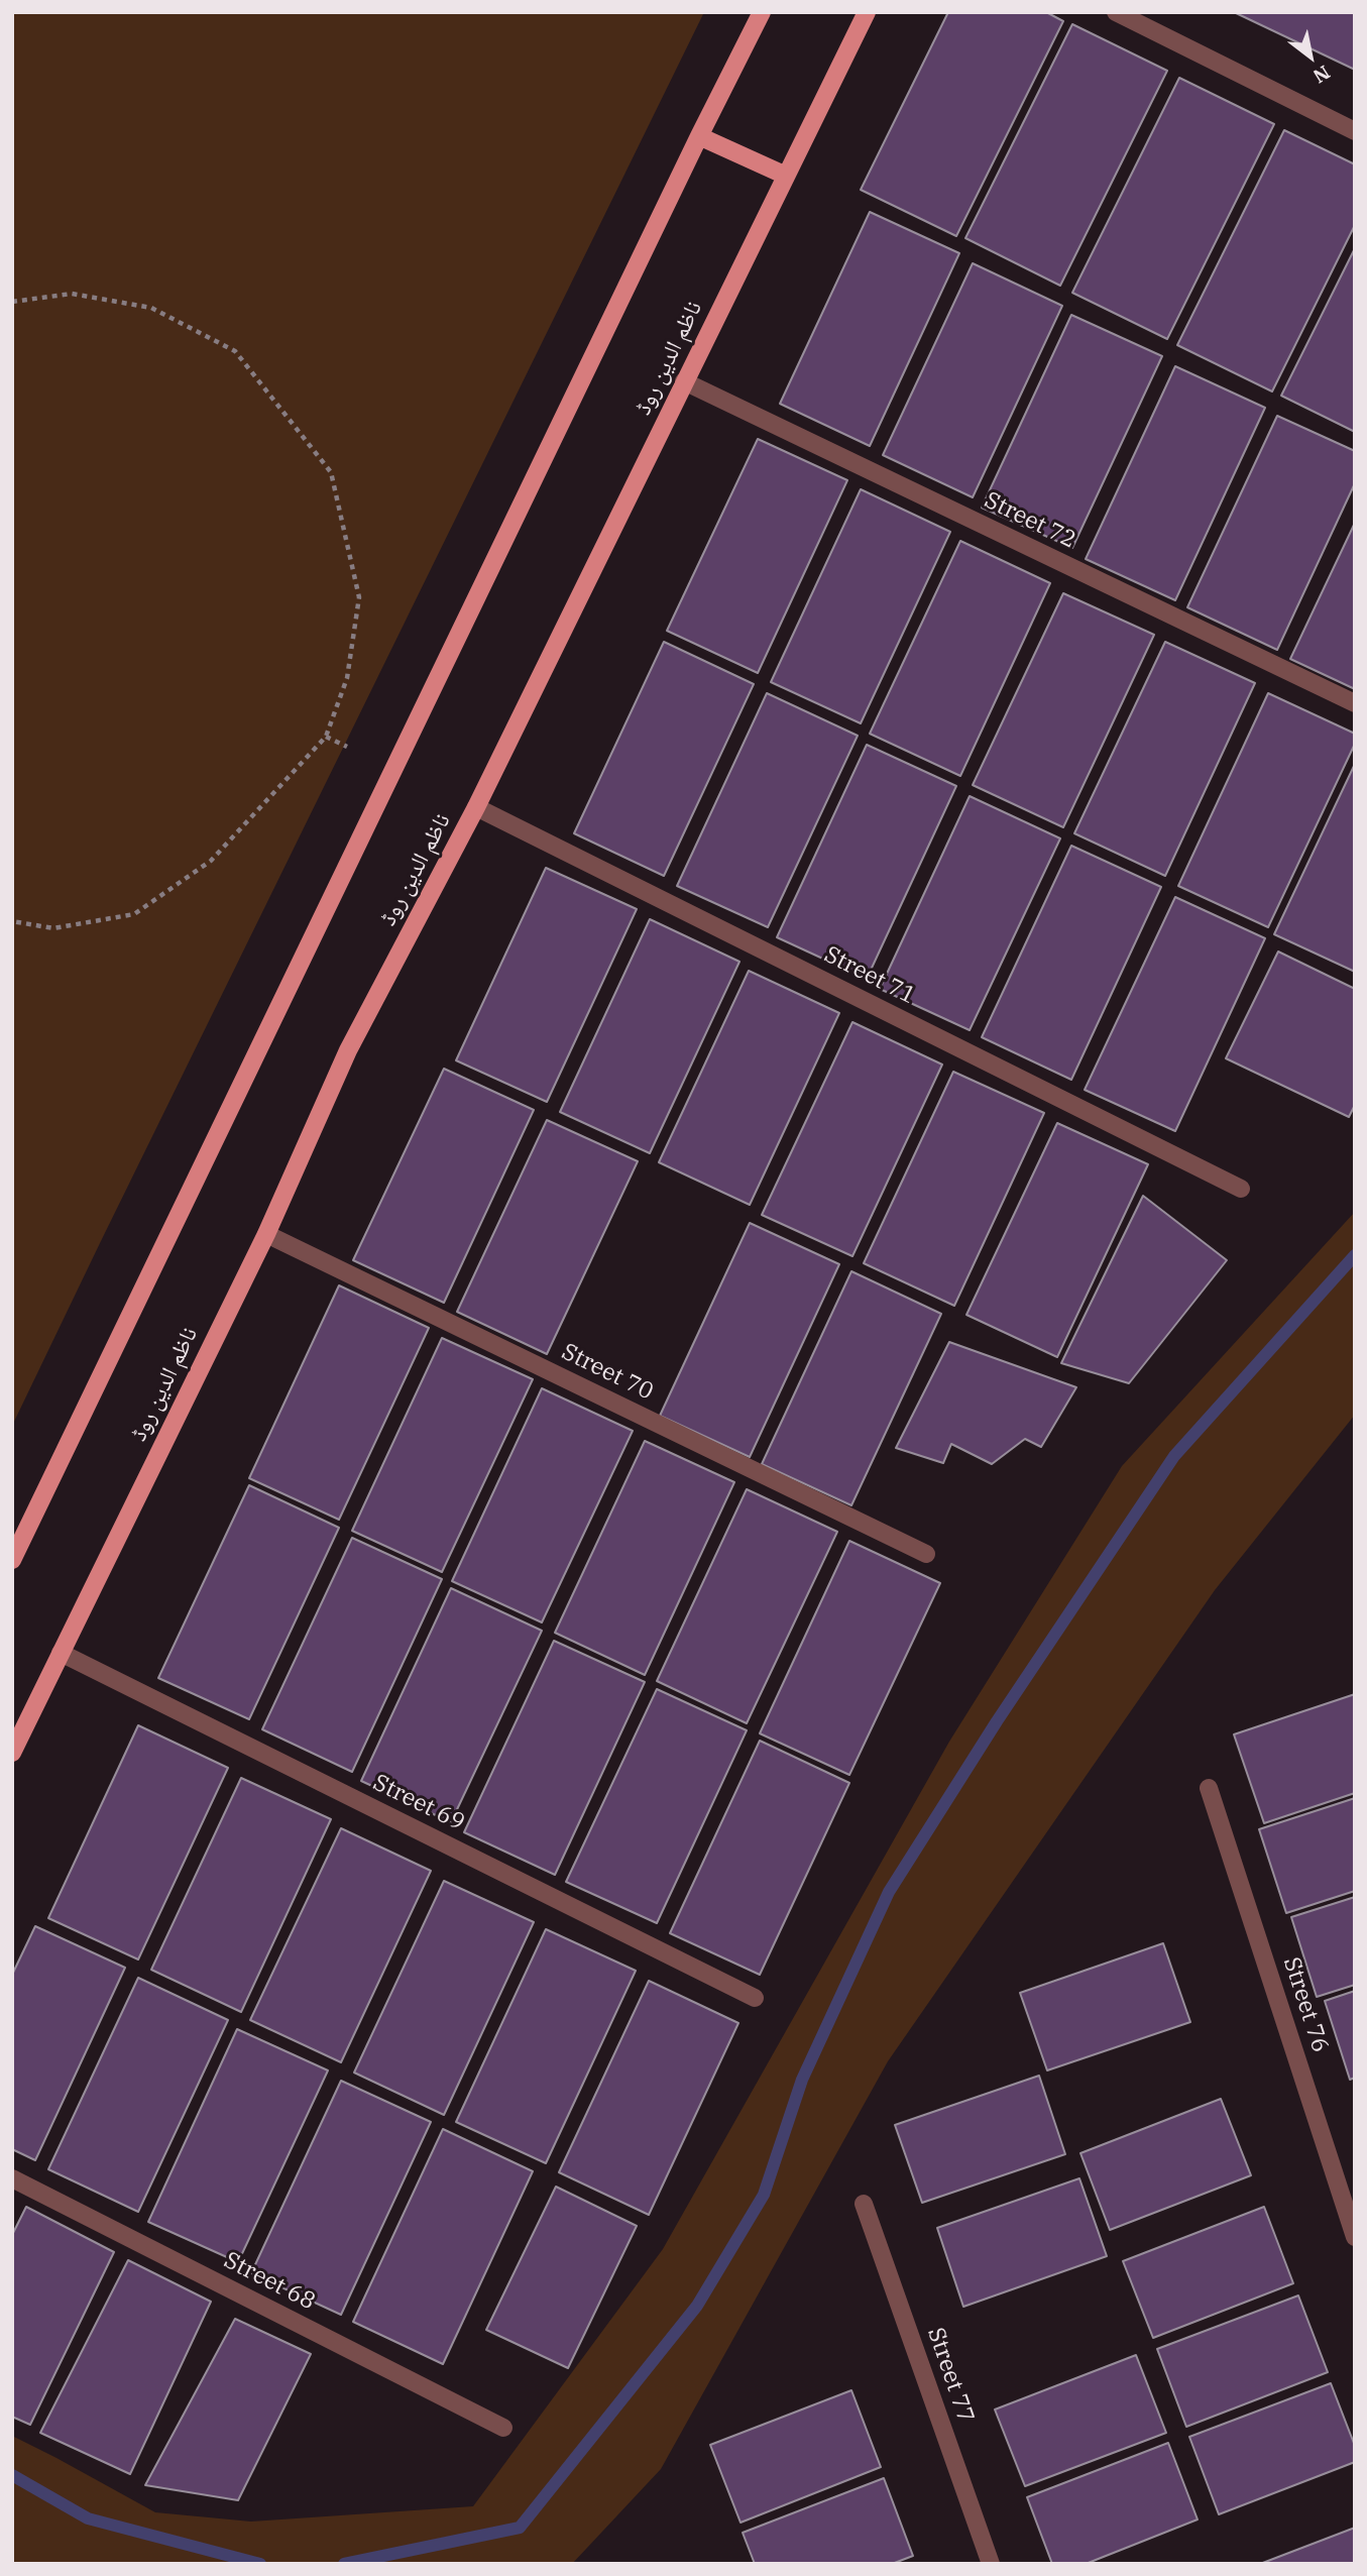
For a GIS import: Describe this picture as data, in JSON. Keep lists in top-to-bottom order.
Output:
{
  "streets": {
    "main road": ["ناظم الدین روڈ"],
    "street": [
      "Street 72",
      "Street 71",
      "Street 70",
      "Street 69",
      "Street 76",
      "Street 68",
      "Street 77"
    ]
  },
  "crossings": [
    ["ناظم الدین روڈ", "Street 72"],
    ["ناظم الدین روڈ", "Street 71"],
    ["ناظم الدین روڈ", "Street 70"],
    ["ناظم الدین روڈ", "Street 69"]
  ],
  "north": "bottom right"
}
